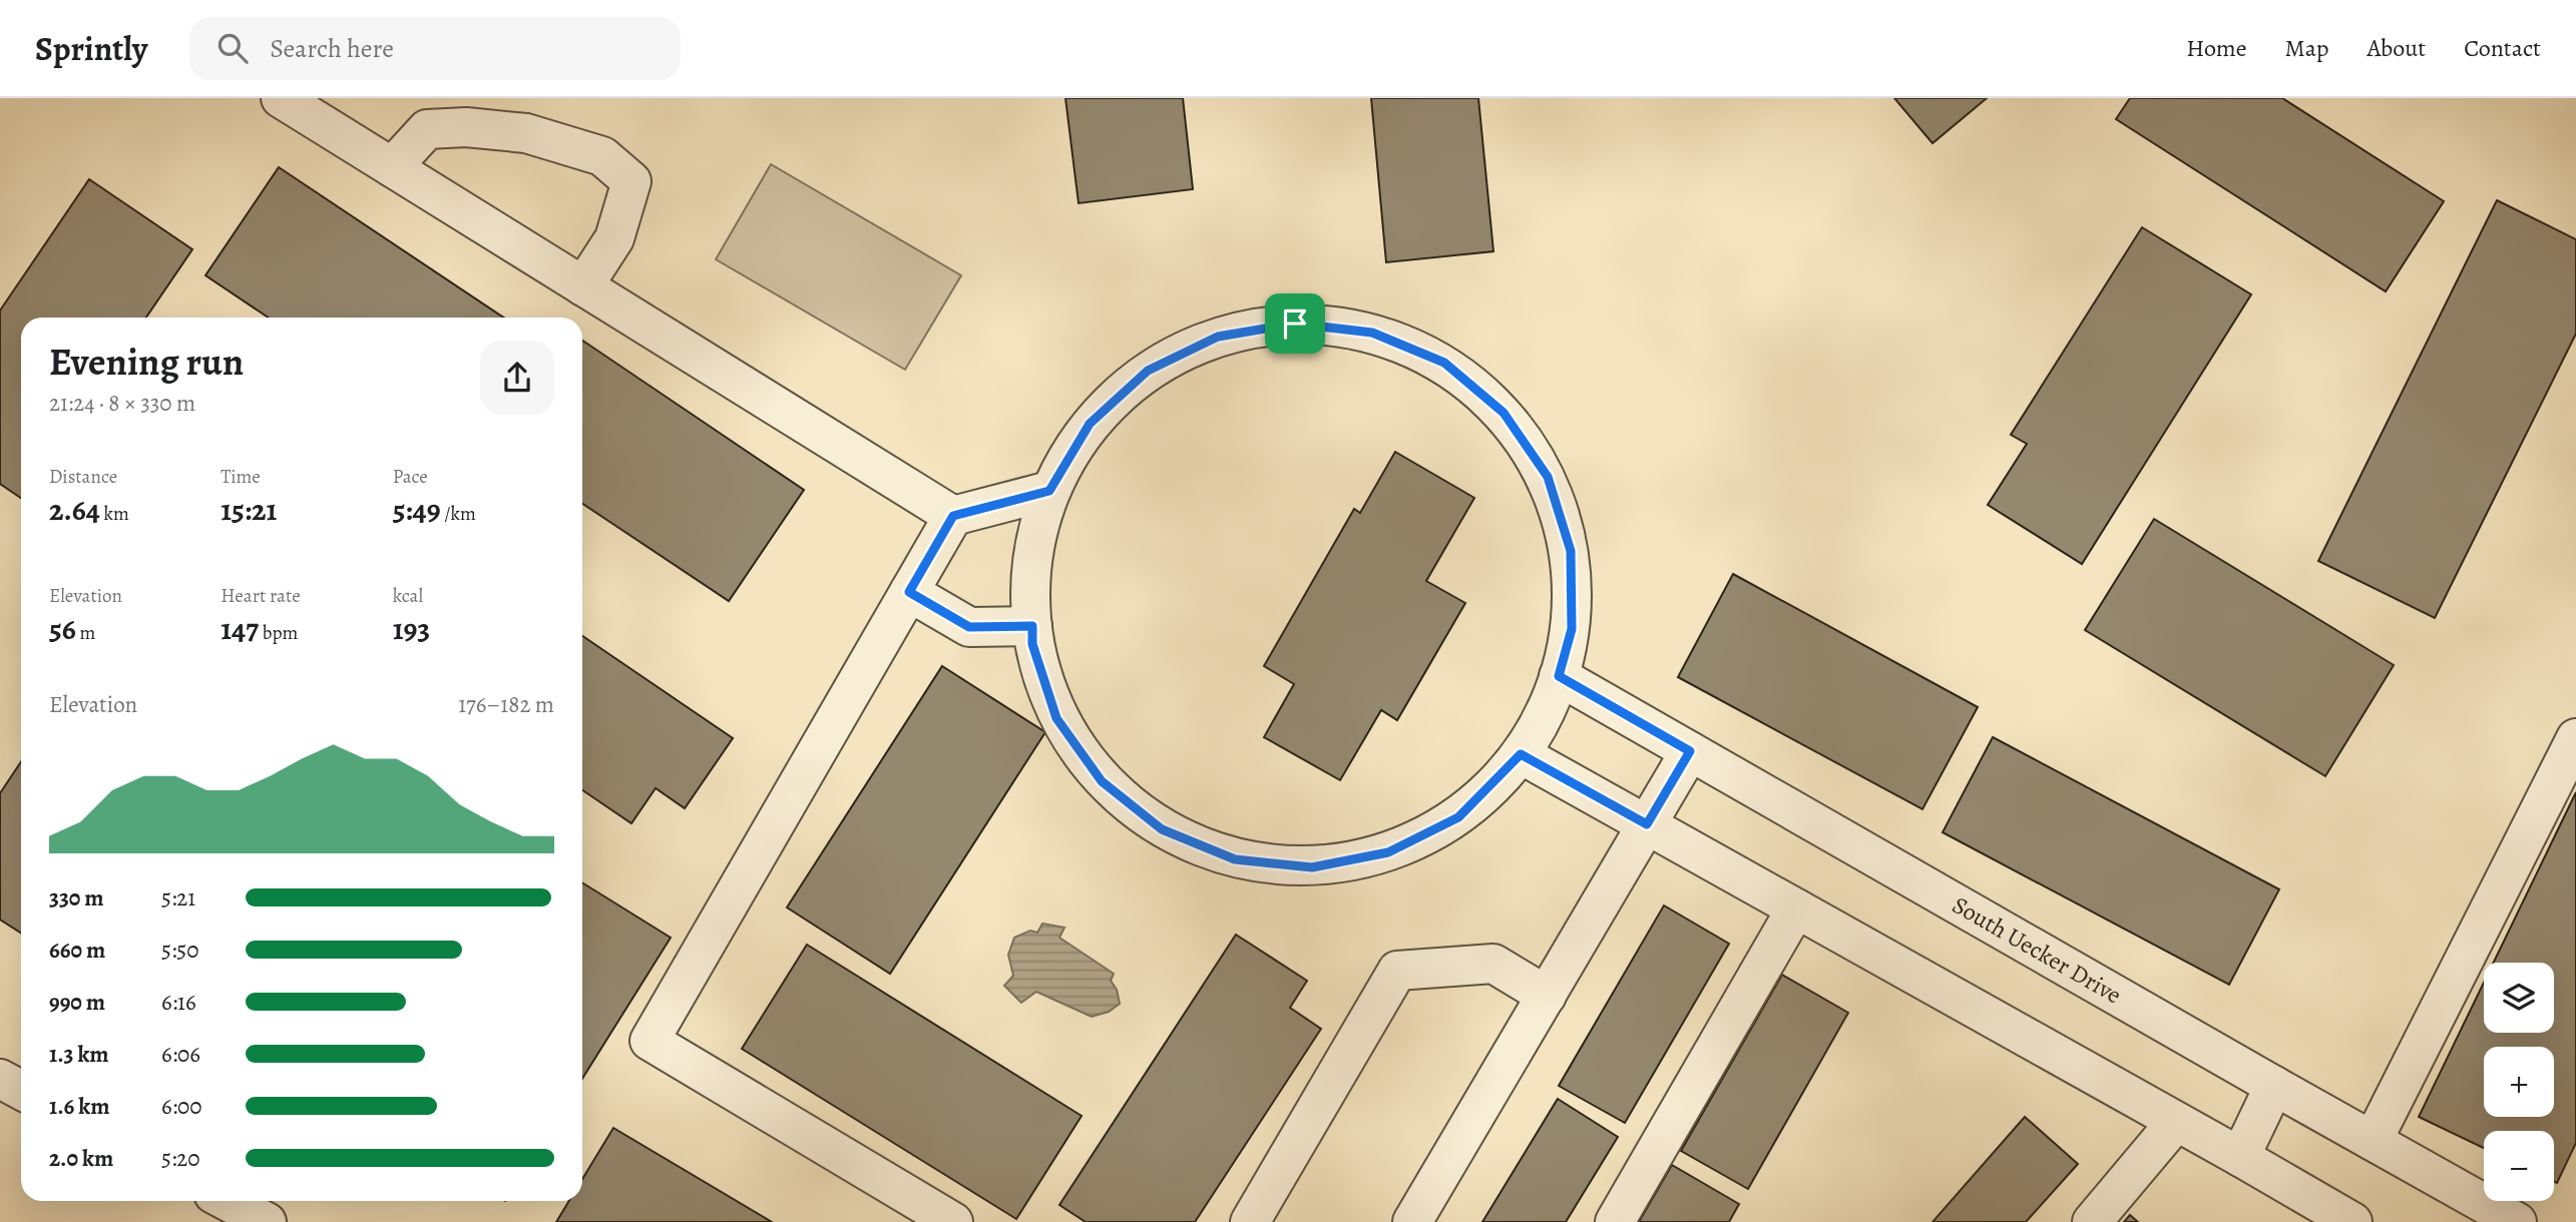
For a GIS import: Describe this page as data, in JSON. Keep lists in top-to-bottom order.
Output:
{
  "streets": {
    "street": ["South Uecker Drive"]
  },
  "page": {
    "header": "Sprintly",
    "search": "Search here",
    "nav": [
      "Home",
      "Map",
      "About",
      "Contact"
    ],
    "heading": ["Evening run", "21:24 · 8 × 330 m"],
    "stats": [
      ["Distance", "2.64 km"],
      ["Time", "15:21"],
      ["Pace", "5:49 /km"],
      ["Elevation", "56 m"],
      ["Heart rate", "147 bpm"],
      ["kcal", "193"]
    ],
    "chart": ["Elevation", "176–182 m"],
    "list": [
      {
        "name": "330 m",
        "note": "5:21"
      },
      {
        "name": "660 m",
        "note": "5:50"
      },
      {
        "name": "990 m",
        "note": "6:16"
      },
      {
        "name": "1.3 km",
        "note": "6:06"
      },
      {
        "name": "1.6 km",
        "note": "6:00"
      },
      {
        "name": "2.0 km",
        "note": "5:20"
      }
    ],
    "map_buttons": ["+", "−"]
  }
}
